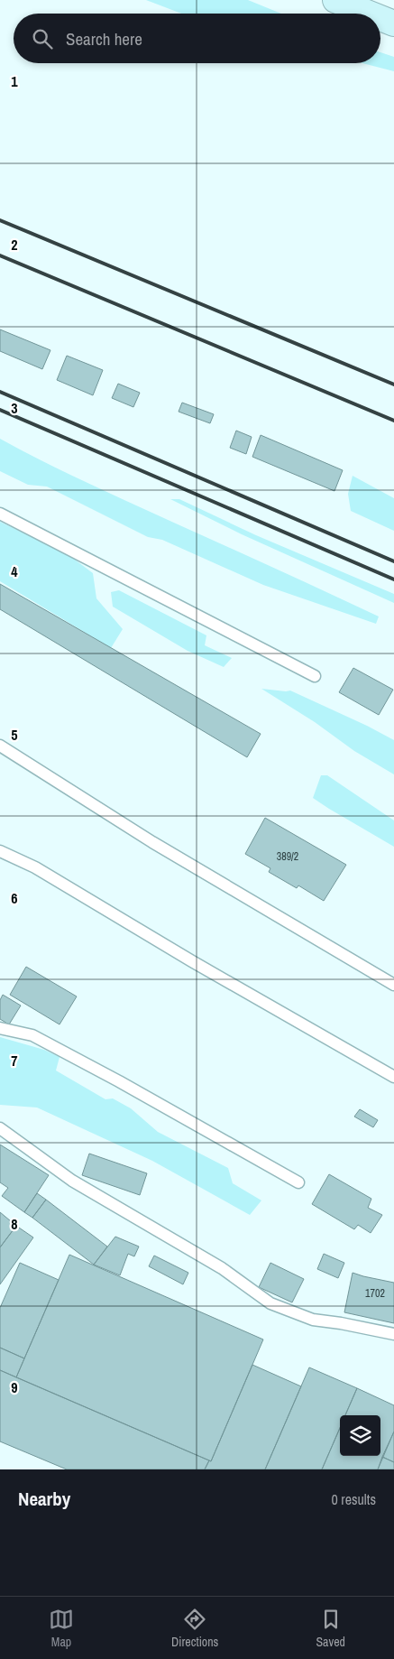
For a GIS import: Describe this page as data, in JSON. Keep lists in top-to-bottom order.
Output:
{
  "house_numbers": ["389/2", "1702"],
  "page": {
    "search": "Search here",
    "heading": ["Nearby", "0 results"],
    "nav": ["Map", "Directions", "Saved"]
  },
  "grid": {
    "rows": [
      "1",
      "2",
      "3",
      "4",
      "5",
      "6",
      "7",
      "8",
      "9"
    ]
  }
}
